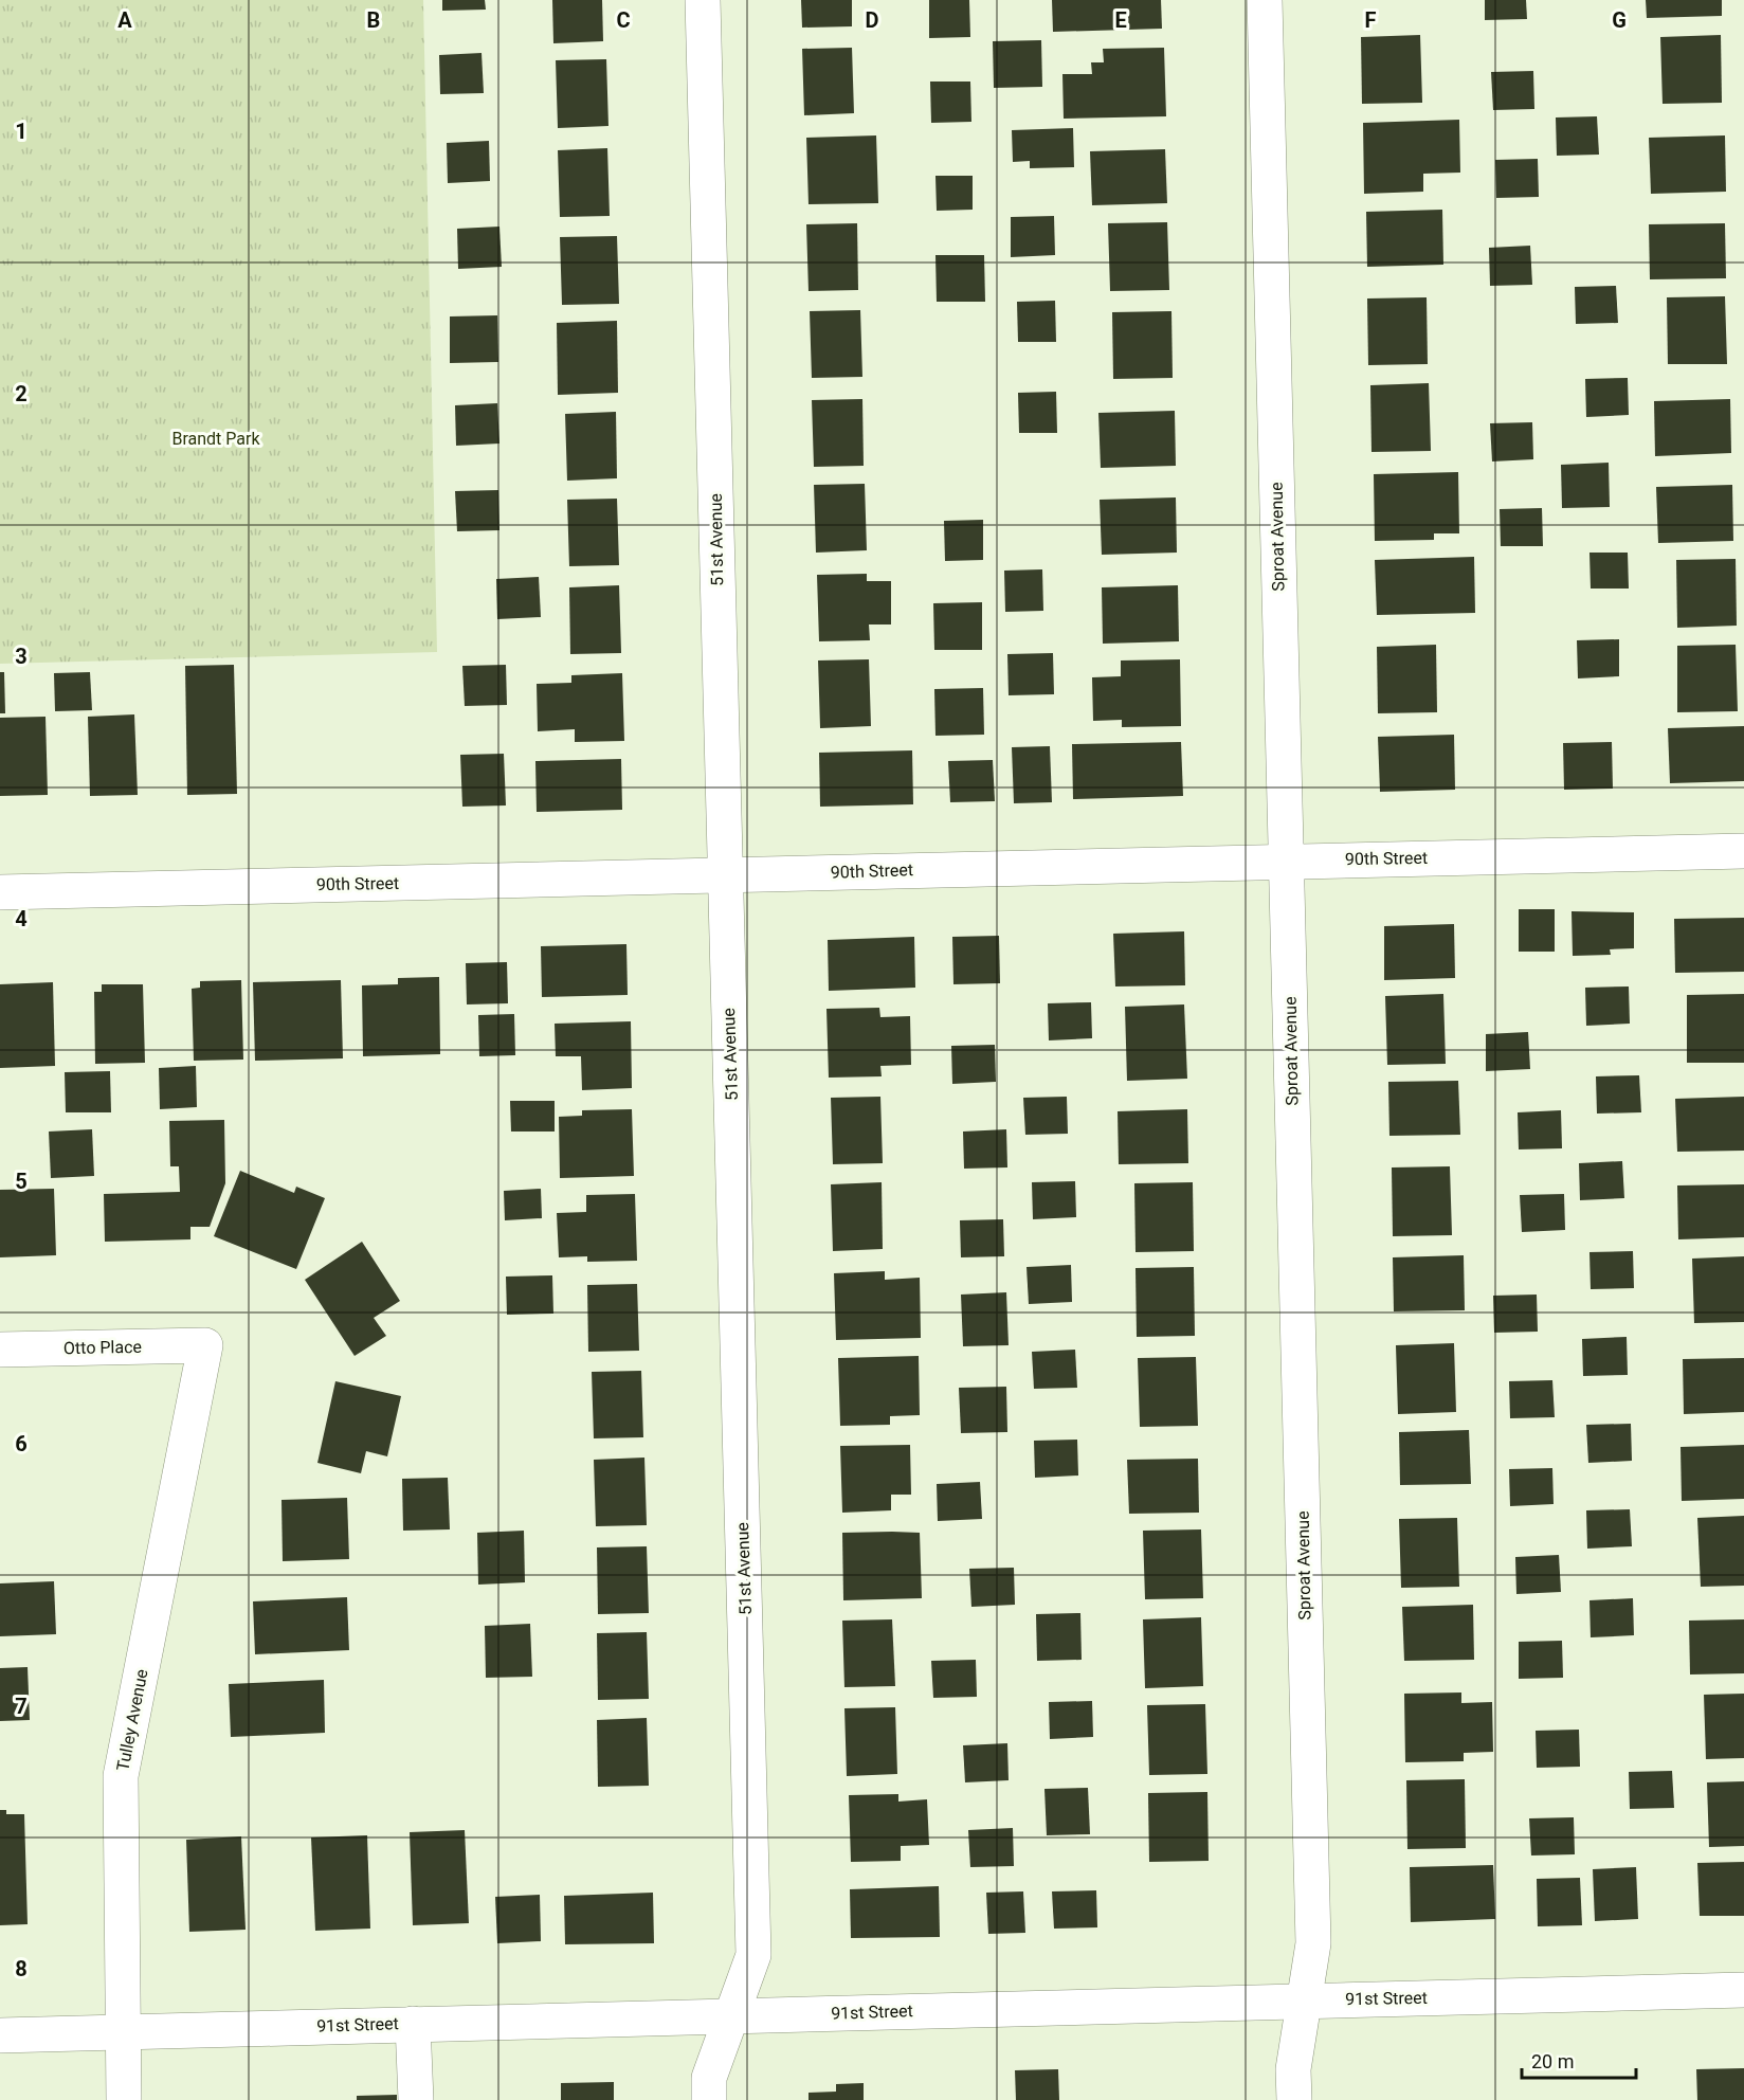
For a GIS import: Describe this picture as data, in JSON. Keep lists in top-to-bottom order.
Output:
{
  "streets": {
    "street": [
      "Sproat Avenue",
      "51st Avenue",
      "90th Street",
      "Otto Place",
      "Tulley Avenue",
      "91st Street"
    ]
  },
  "crossings": [
    ["Sproat Avenue", "90th Street"],
    ["Sproat Avenue", "91st Street"],
    ["51st Avenue", "90th Street"],
    ["51st Avenue", "91st Street"],
    ["Otto Place", "Tulley Avenue"],
    ["Tulley Avenue", "91st Street"]
  ],
  "parks": ["Brandt Park"],
  "scale_bar": "20 m",
  "grid": {
    "columns": [
      "A",
      "B",
      "C",
      "D",
      "E",
      "F",
      "G"
    ],
    "rows": [
      "1",
      "2",
      "3",
      "4",
      "5",
      "6",
      "7",
      "8"
    ]
  }
}
